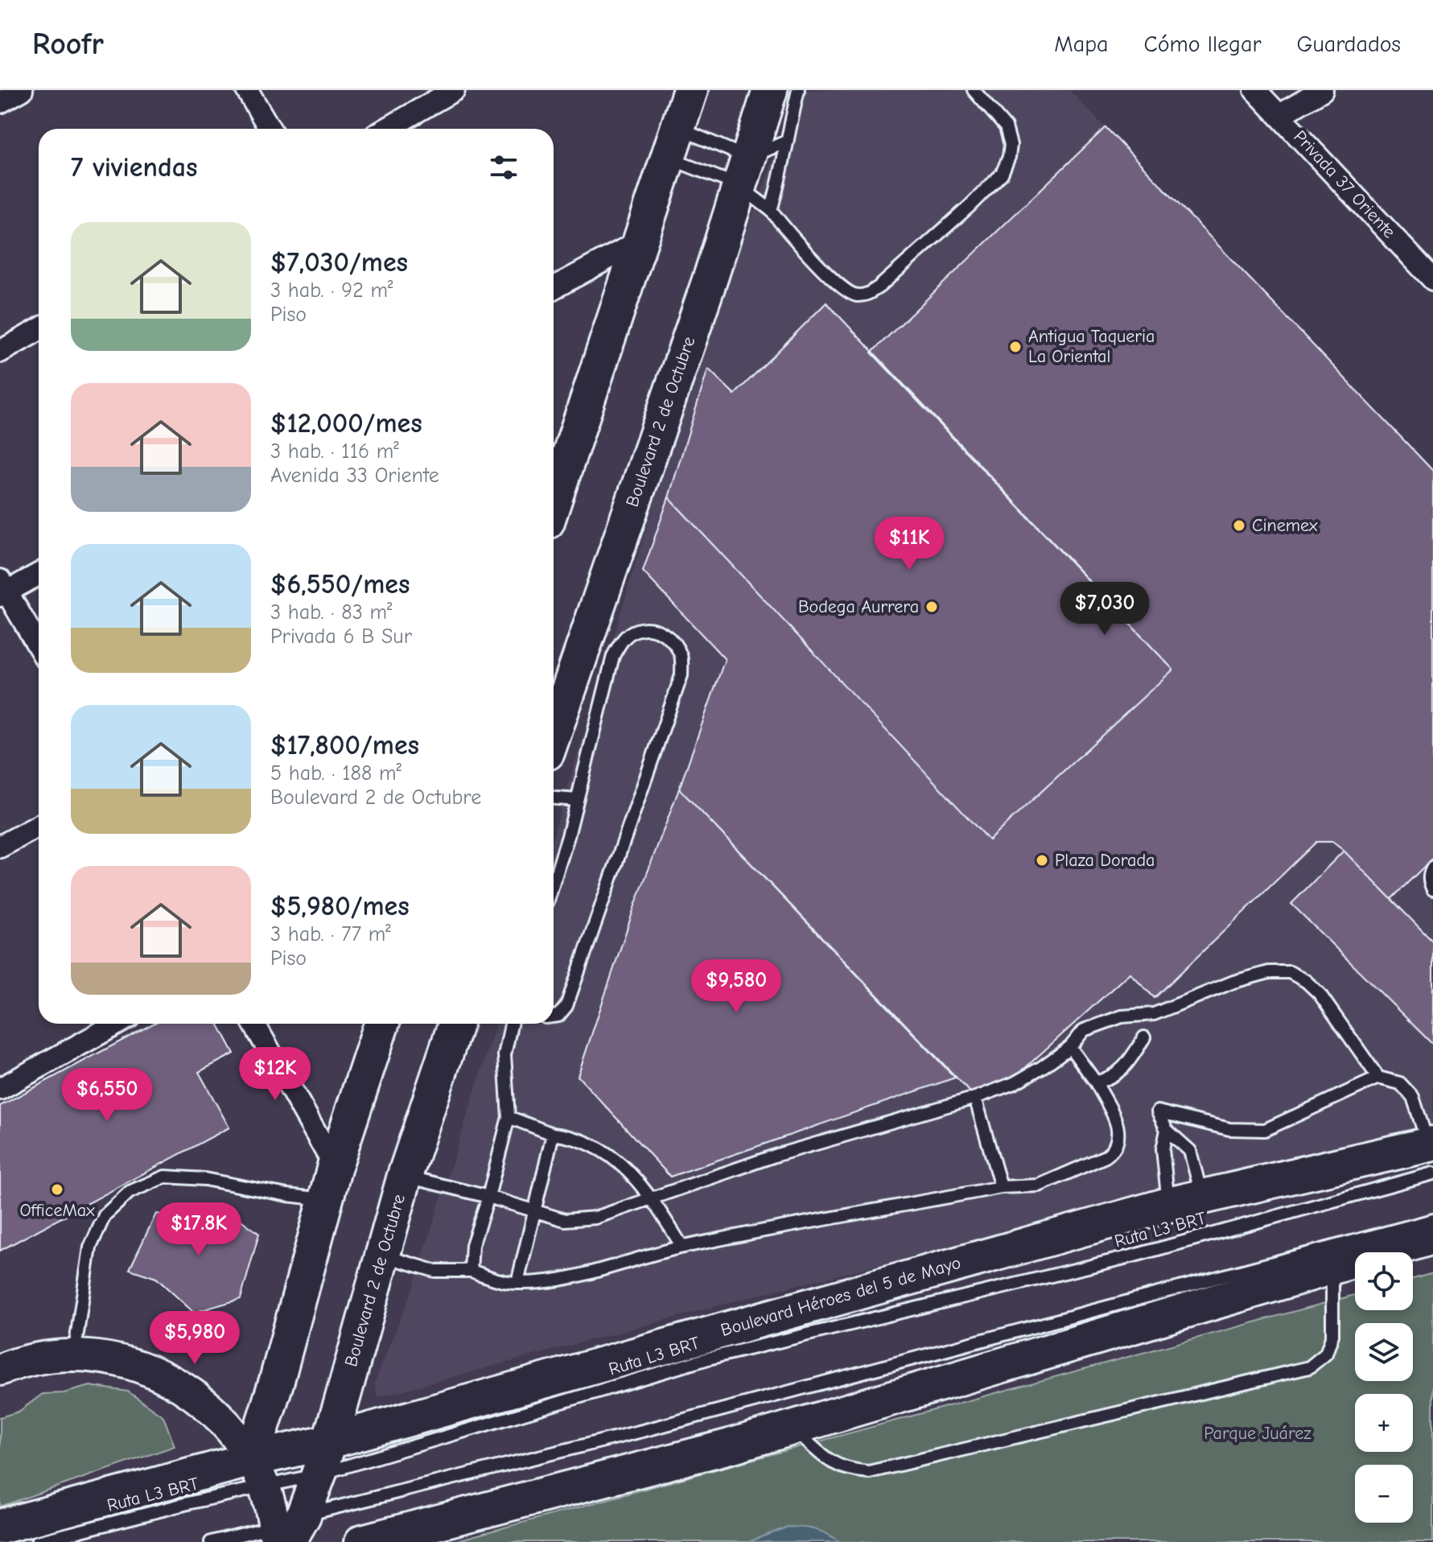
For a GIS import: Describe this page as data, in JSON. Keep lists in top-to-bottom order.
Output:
{
  "streets": {
    "main road": ["Boulevard 2 de Octubre", "Boulevard Héroes del 5 de Mayo"],
    "street": ["Privada 37 Oriente"],
    "lane": ["Ruta L3 BRT"]
  },
  "crossings": [
    ["Boulevard 2 de Octubre", "Ruta L3 BRT"],
    ["Boulevard 2 de Octubre", "Boulevard Héroes del 5 de Mayo"],
    ["Ruta L3 BRT", "Boulevard Héroes del 5 de Mayo"]
  ],
  "parks": ["Parque Juárez"],
  "places": [
    "Antigua Taqueria La Oriental",
    "Cinemex",
    "Bodega Aurrera",
    "Plaza Dorada",
    "OfficeMax"
  ],
  "page": {
    "header": "Roofr",
    "nav": ["Mapa", "Cómo llegar", "Guardados"],
    "heading": "7 viviendas",
    "list": [
      {
        "name": "$7,030/mes",
        "note": "3 hab. · 92 m² · Piso"
      },
      {
        "name": "$12,000/mes",
        "note": "3 hab. · 116 m² · Avenida 33 Oriente"
      },
      {
        "name": "$6,550/mes",
        "note": "3 hab. · 83 m² · Privada 6 B Sur"
      },
      {
        "name": "$17,800/mes",
        "note": "5 hab. · 188 m² · Boulevard 2 de Octubre"
      },
      {
        "name": "$5,980/mes",
        "note": "3 hab. · 77 m² · Piso"
      }
    ],
    "price": [
      "$11K",
      "$7,030",
      "$9,580",
      "$12K",
      "$6,550",
      "$17.8K",
      "$5,980"
    ],
    "map_buttons": ["+", "−"]
  }
}
